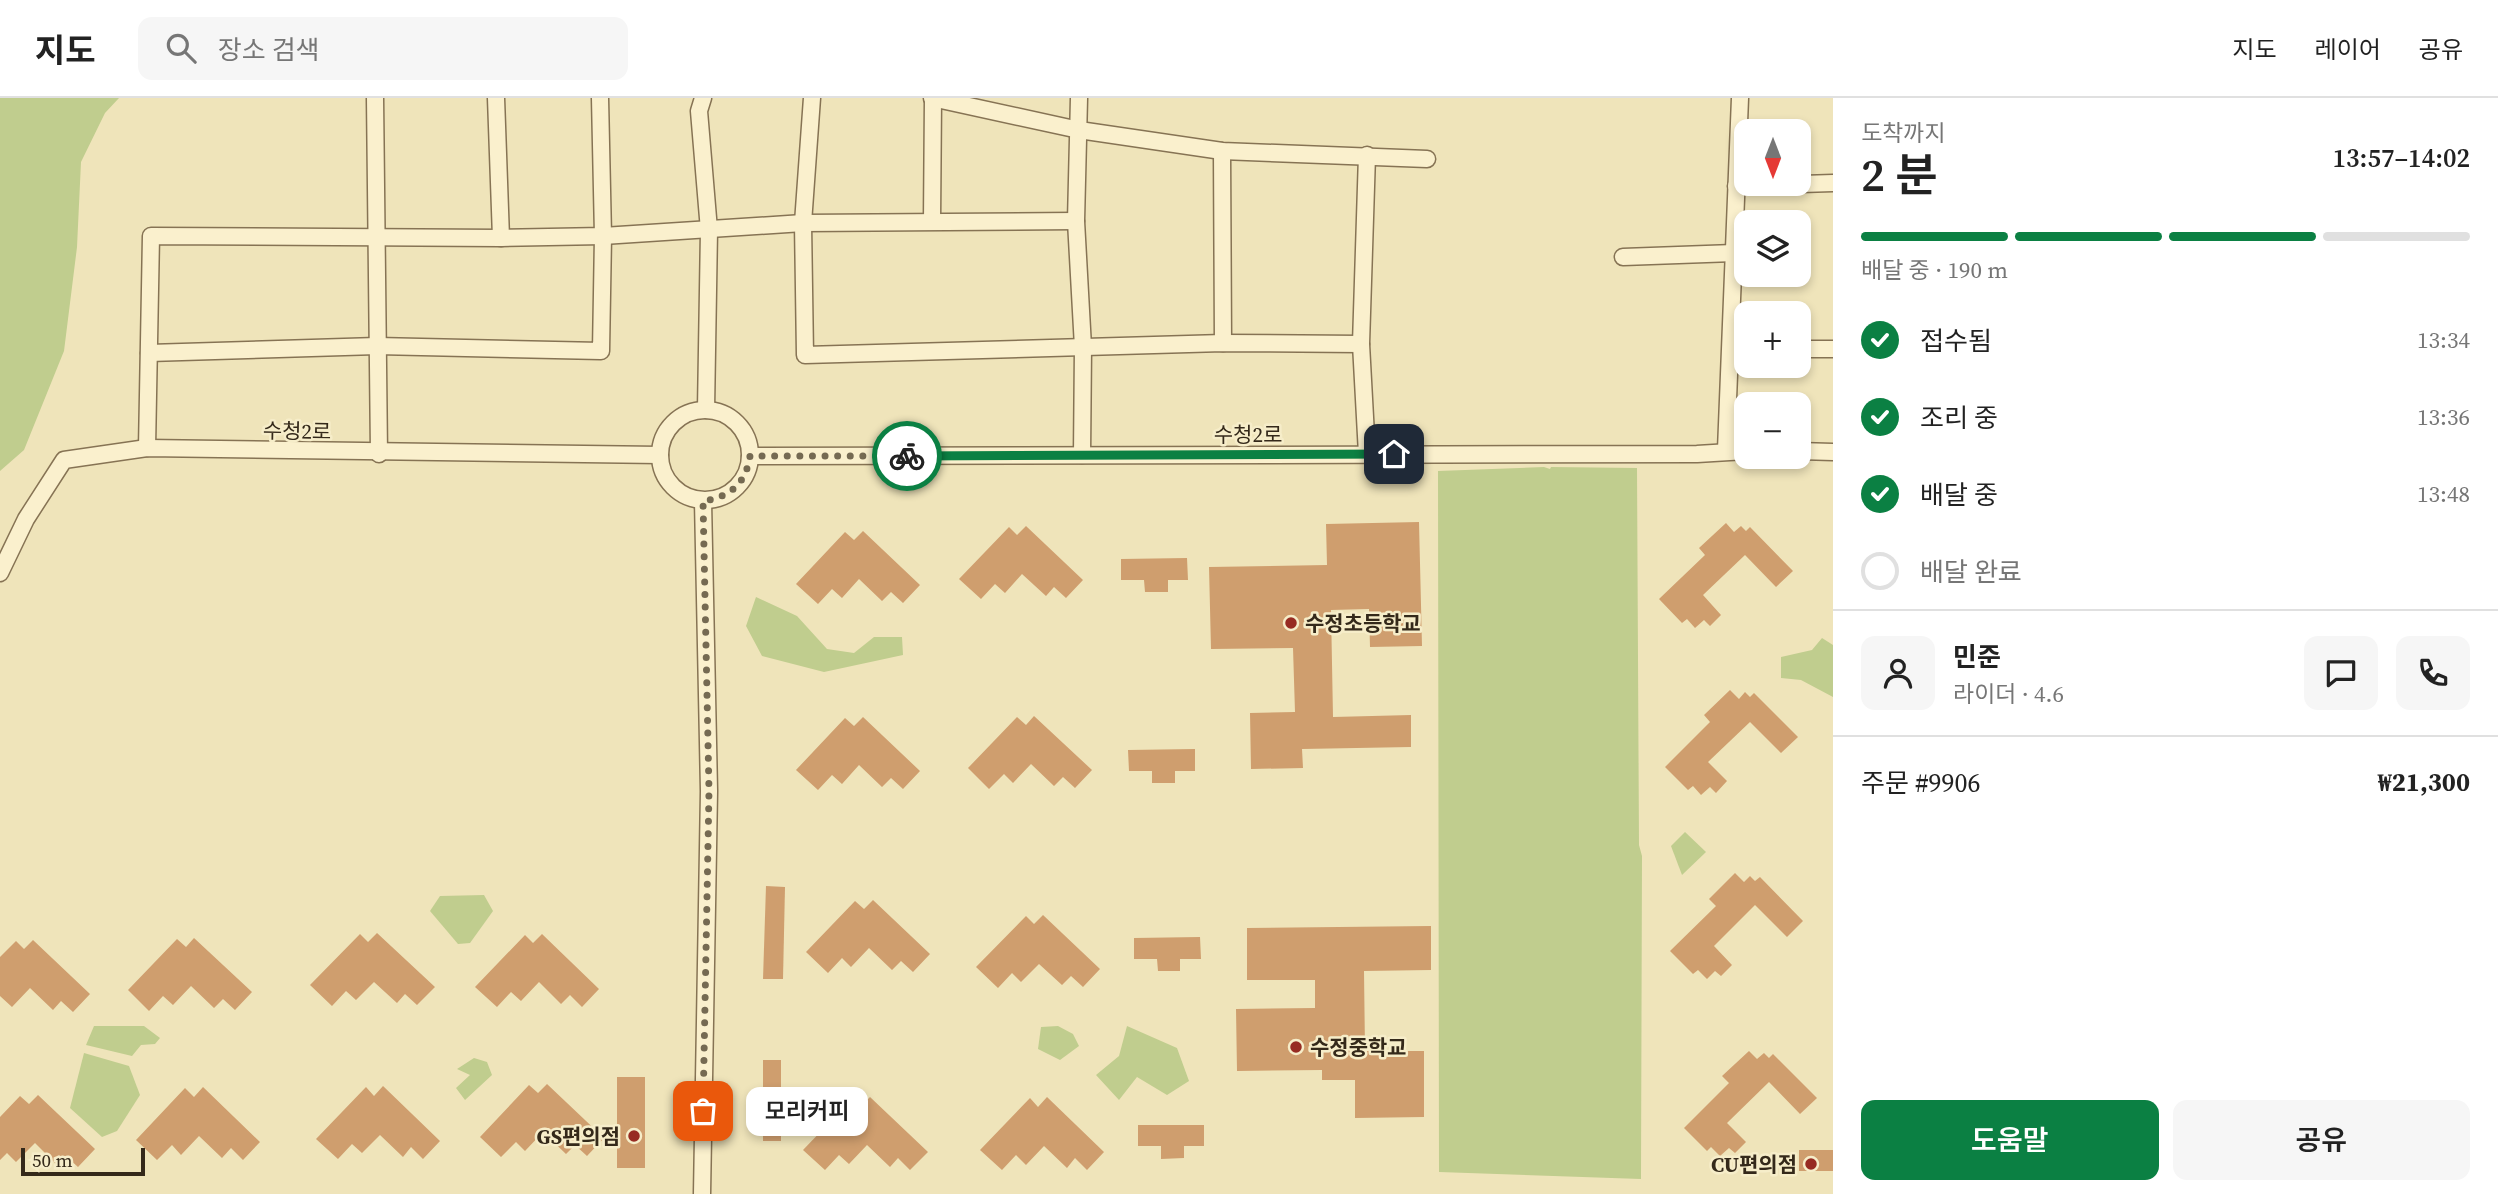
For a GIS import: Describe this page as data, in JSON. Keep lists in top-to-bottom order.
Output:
{
  "streets": {
    "street": ["수청2로"]
  },
  "places": [
    "수정초등학교",
    "수정중학교",
    "모리커피",
    "GS편의점",
    "CU편의점"
  ],
  "scale_bar": "50 m",
  "north": "bottom",
  "page": {
    "header": "지도",
    "search": "장소 검색",
    "nav": ["지도", "레이어", "공유"],
    "heading": ["2 분", "도착까지", "13:57–14:02"],
    "panel": [
      "민준",
      "라이더 · 4.6",
      "주문 #9906",
      "₩21,300"
    ],
    "map_buttons": ["+", "−"],
    "bar": "배달 중 · 190 m",
    "list": [
      ["접수됨", "13:34"],
      ["조리 중", "13:36"],
      ["배달 중", "13:48"],
      "배달 완료"
    ],
    "buttons": ["도움말", "공유"],
    "bubble": "모리커피",
    "scale": "50 m"
  }
}
